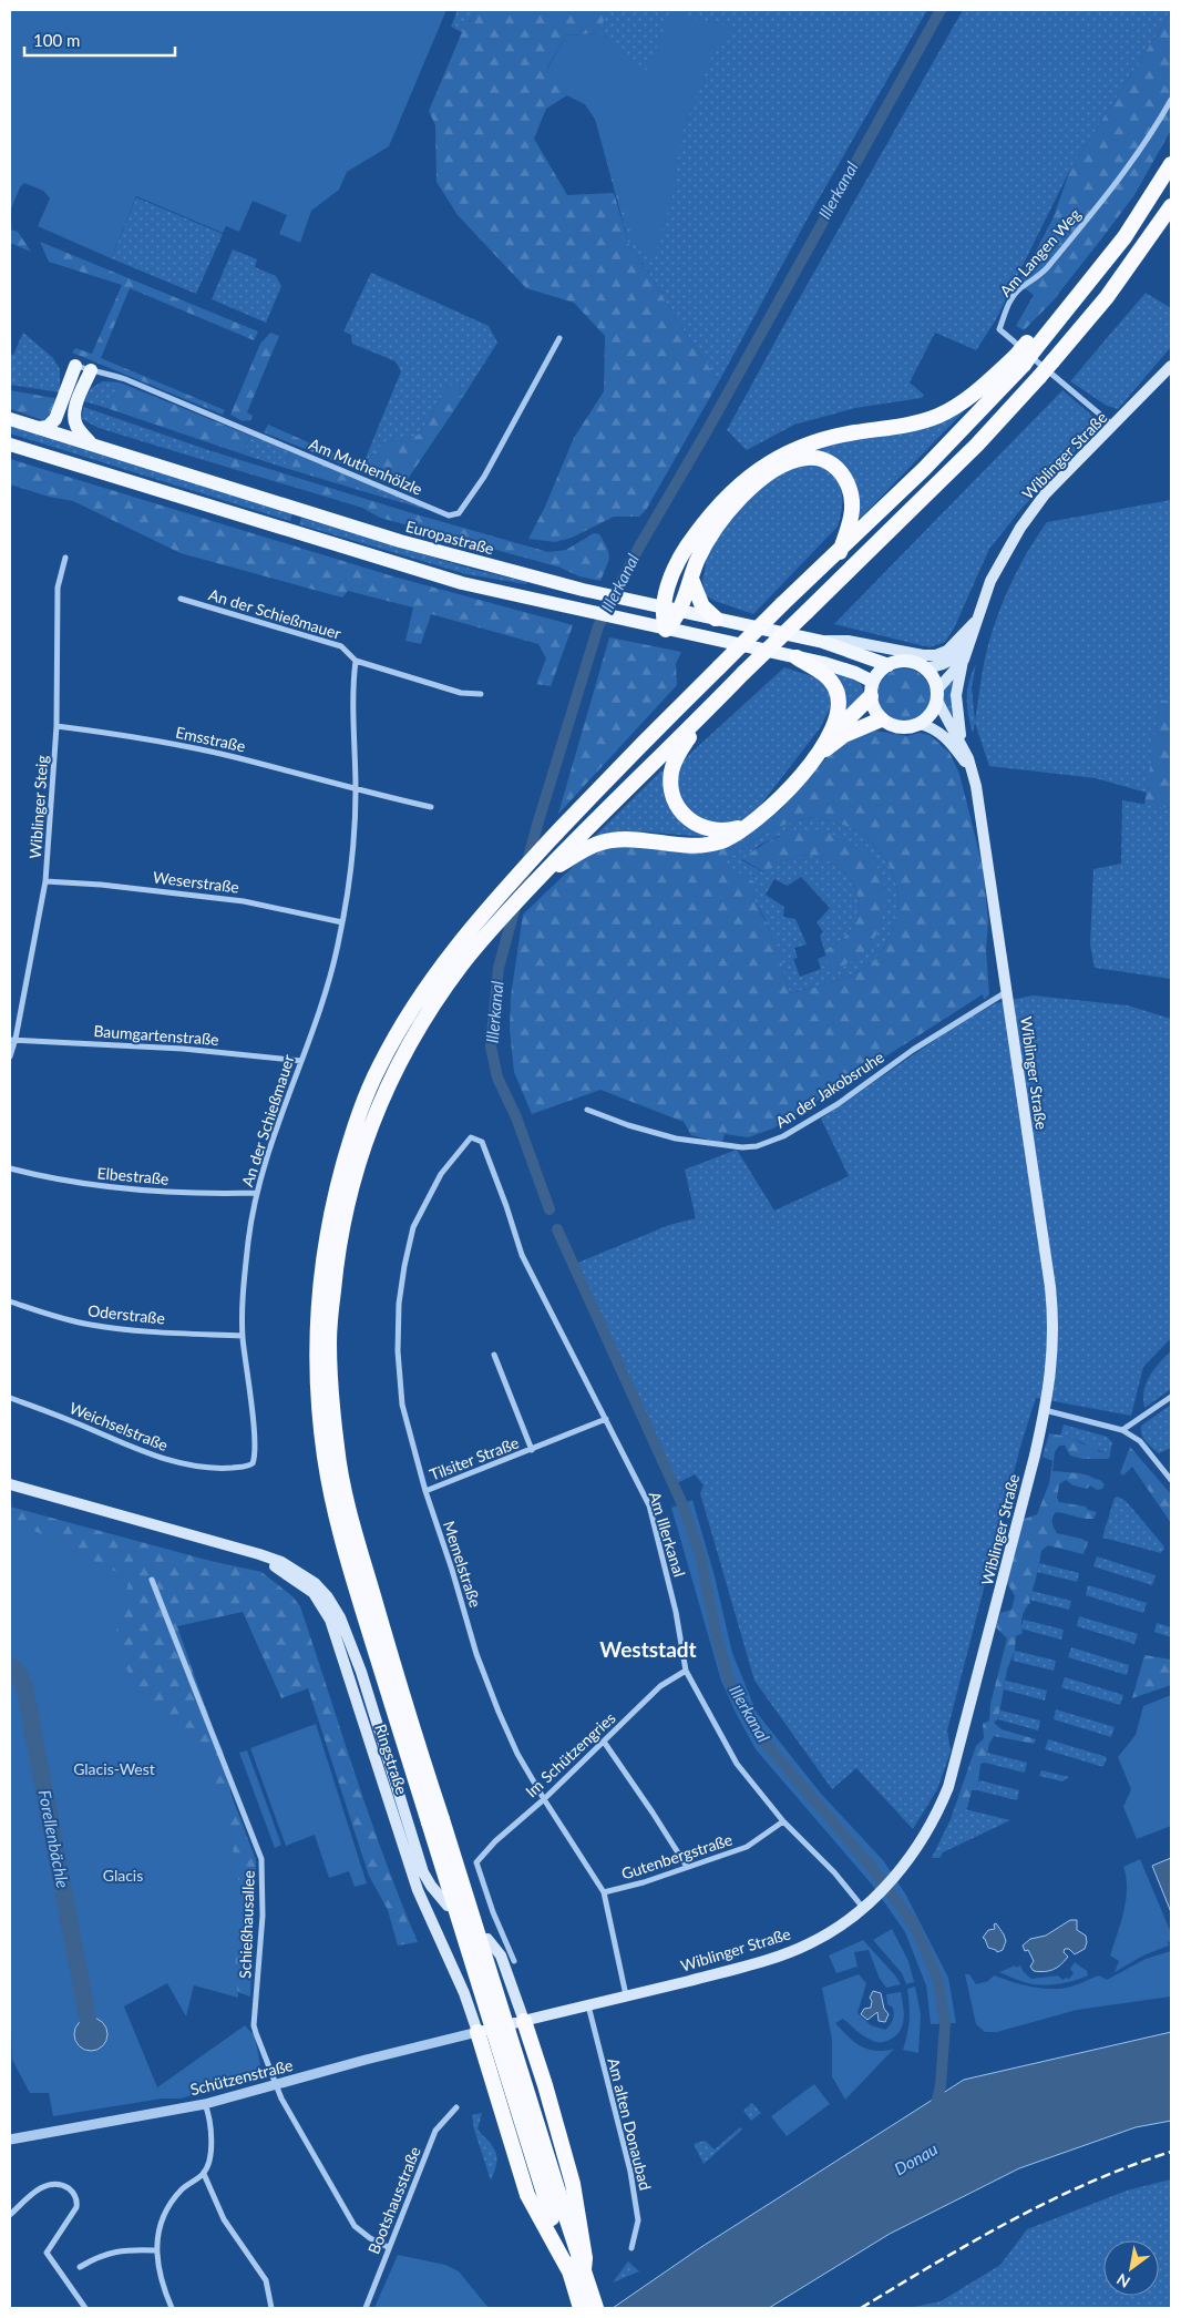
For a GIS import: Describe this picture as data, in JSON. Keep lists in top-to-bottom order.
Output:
{
  "streets": {
    "main road": ["Wiblinger Straße", "Europastraße", "Ringstraße"],
    "street": [
      "Am Langen Weg",
      "Am Muthenhölzle",
      "An der Schießmauer",
      "Emsstraße",
      "Wiblinger Steig",
      "Weserstraße",
      "Baumgartenstraße",
      "An der Jakobsruhe",
      "Elbestraße",
      "Oderstraße",
      "Weichselstraße",
      "Tilsiter Straße",
      "Am Illerkanal",
      "Memelstraße",
      "Im Schützengries",
      "Gutenbergstraße",
      "Schießhausallee",
      "Schützenstraße",
      "Am alten Donaubad",
      "Bootshausstraße"
    ]
  },
  "crossings": [
    ["Am Langen Weg", "Wiblinger Straße"],
    ["Wiblinger Straße", "Europastraße"],
    ["Wiblinger Straße", "An der Jakobsruhe"],
    ["Wiblinger Straße", "Am Illerkanal"],
    ["Wiblinger Straße", "Memelstraße"],
    ["Wiblinger Straße", "Am alten Donaubad"],
    ["An der Schießmauer", "Emsstraße"],
    ["An der Schießmauer", "Weserstraße"],
    ["An der Schießmauer", "Baumgartenstraße"],
    ["An der Schießmauer", "Elbestraße"],
    ["An der Schießmauer", "Oderstraße"],
    ["An der Schießmauer", "Weichselstraße"],
    ["Emsstraße", "Wiblinger Steig"],
    ["Wiblinger Steig", "Weserstraße"],
    ["Wiblinger Steig", "Baumgartenstraße"],
    ["Tilsiter Straße", "Am Illerkanal"],
    ["Tilsiter Straße", "Memelstraße"],
    ["Am Illerkanal", "Memelstraße"],
    ["Am Illerkanal", "Im Schützengries"],
    ["Am Illerkanal", "Gutenbergstraße"],
    ["Memelstraße", "Im Schützengries"],
    ["Memelstraße", "Gutenbergstraße"],
    ["Ringstraße", "Schützenstraße"],
    ["Schießhausallee", "Schützenstraße"],
    ["Schießhausallee", "Bootshausstraße"]
  ],
  "districts": ["Weststadt"],
  "water": ["Illerkanal", "Forellenbächle", "Donau"],
  "parks": ["Glacis-West", "Glacis"],
  "scale_bar": "100 m",
  "north": "bottom left"
}
